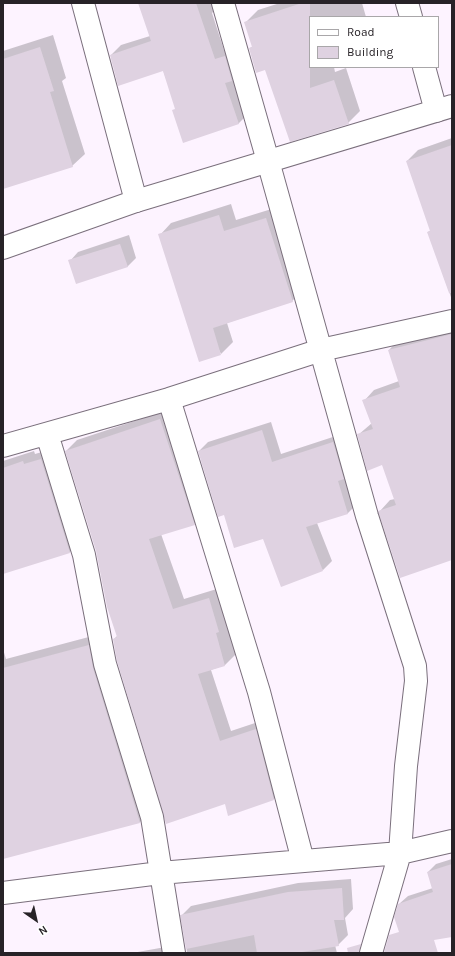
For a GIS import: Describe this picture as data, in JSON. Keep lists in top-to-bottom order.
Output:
{
  "legend": ["Road", "Building"],
  "north": "bottom right"
}
